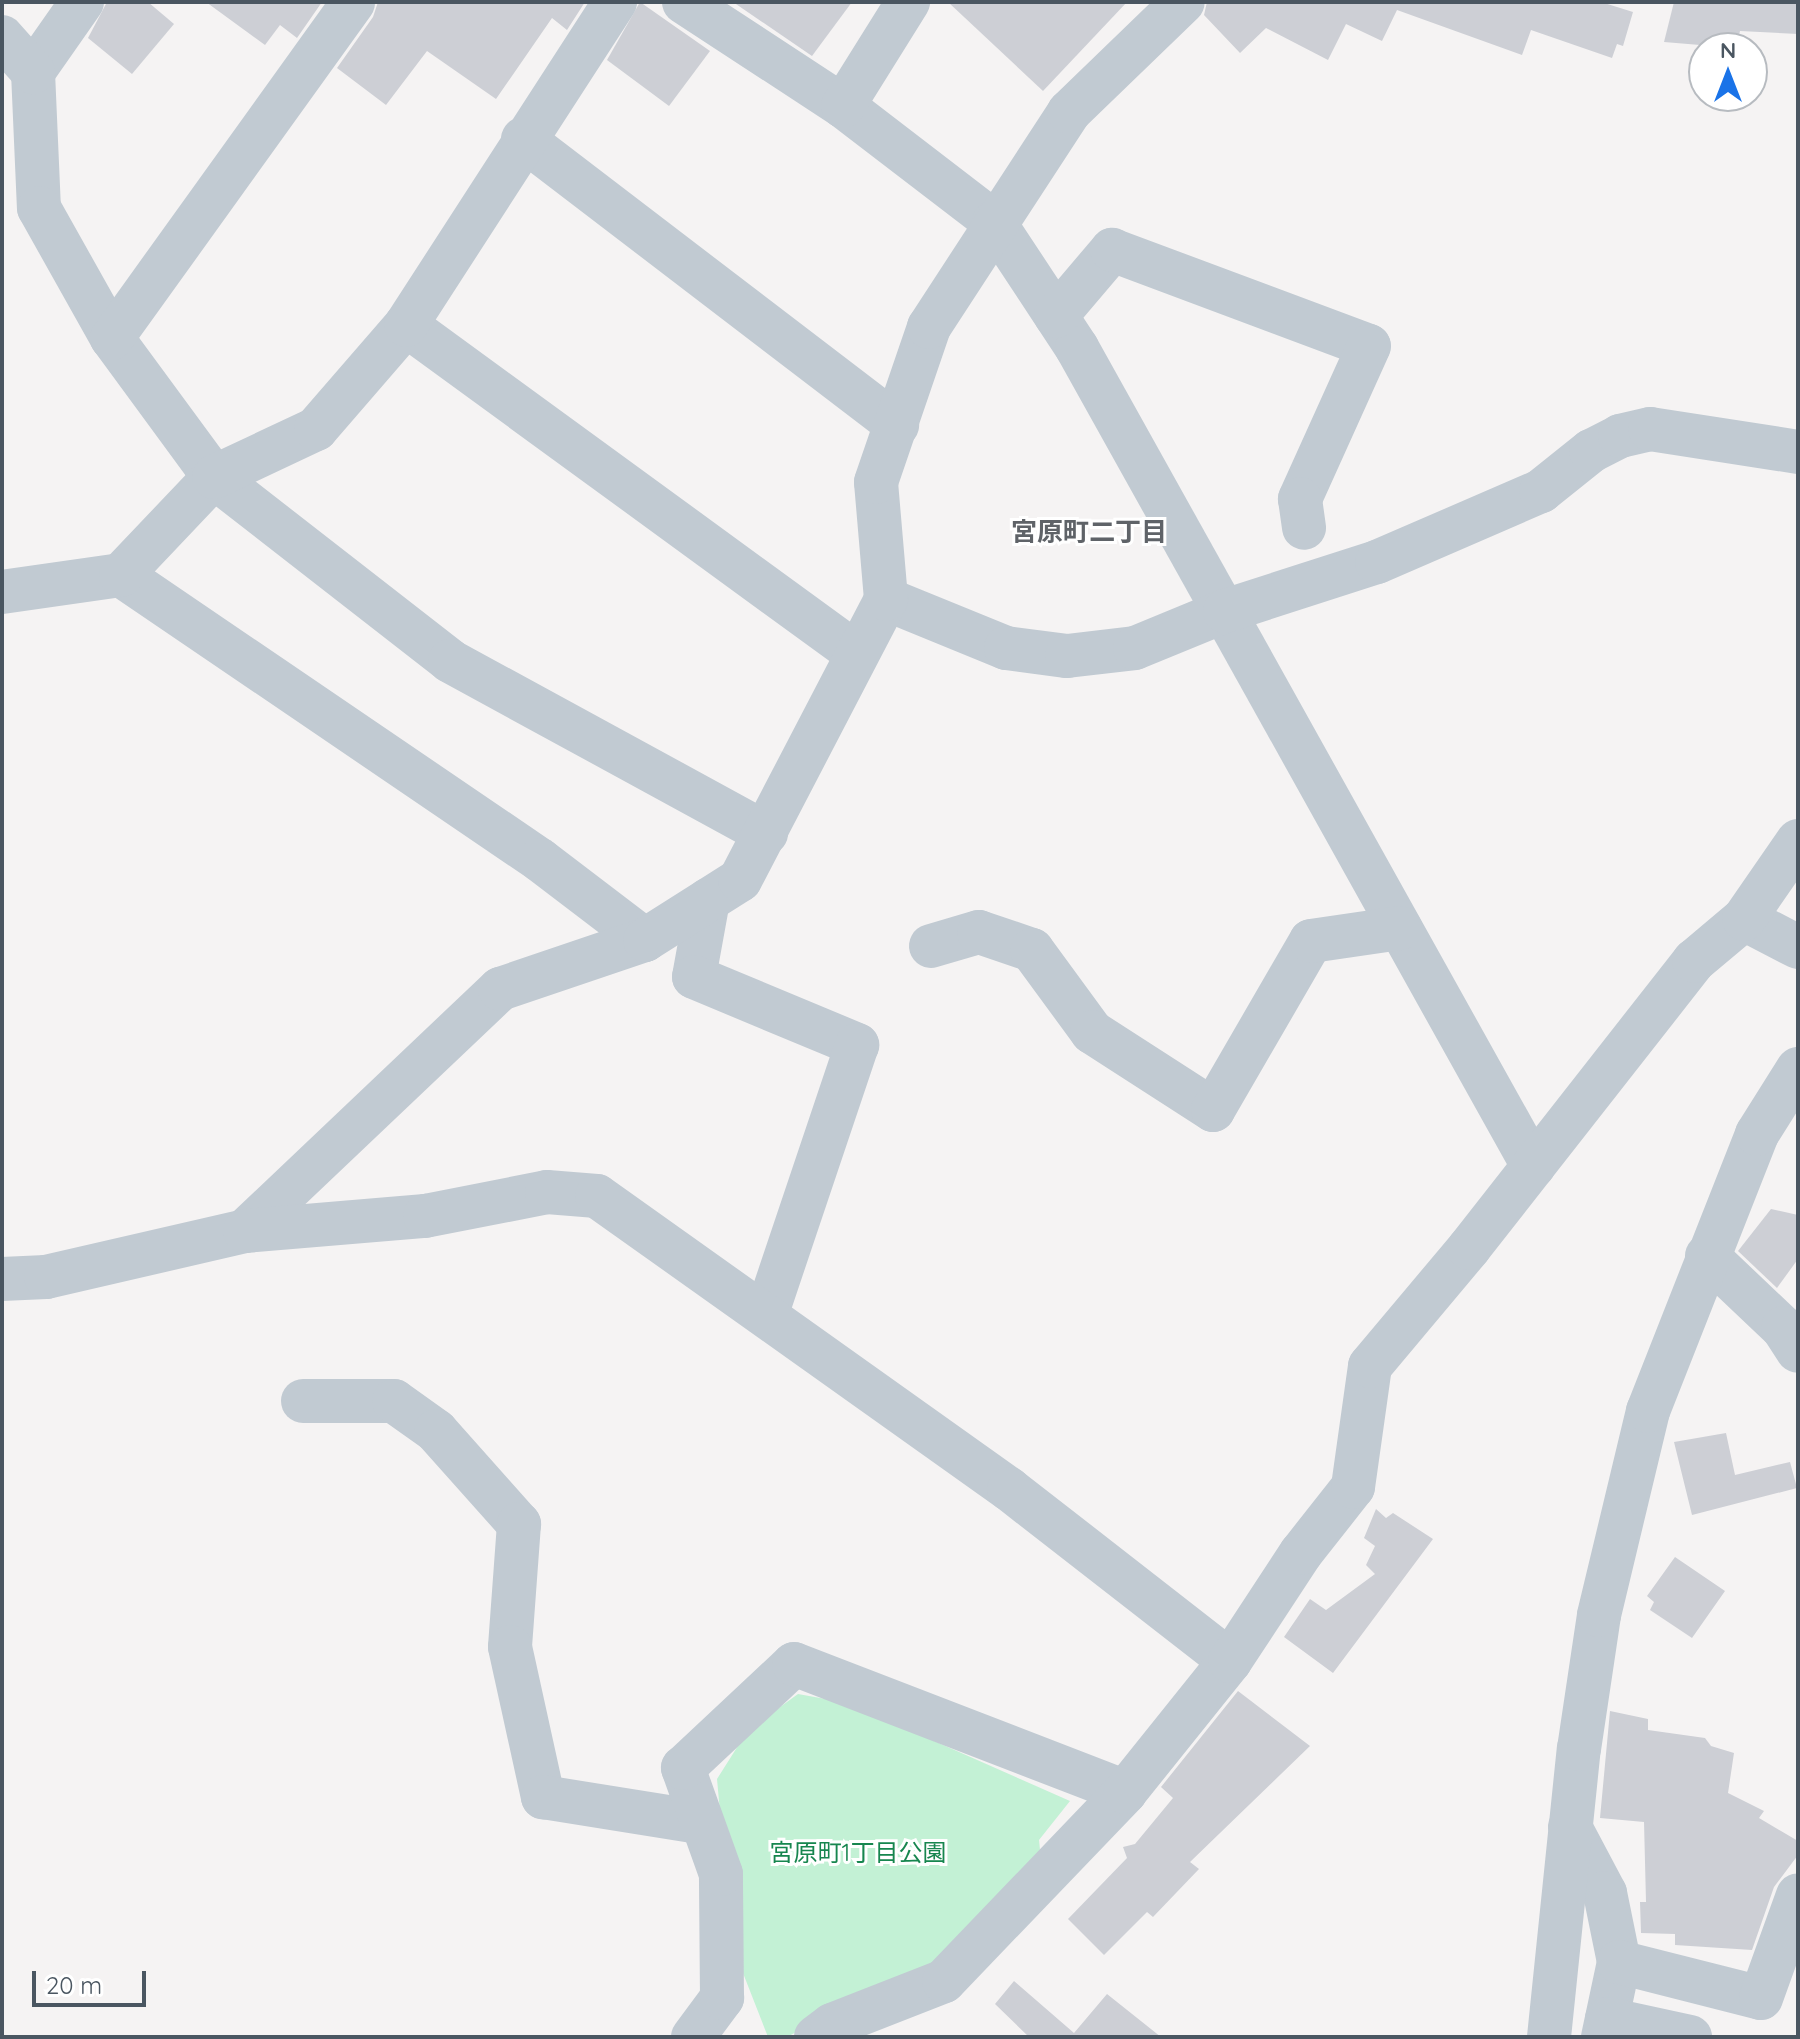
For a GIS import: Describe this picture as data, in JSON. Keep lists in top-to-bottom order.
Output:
{
  "districts": ["宮原町二丁目"],
  "parks": ["宮原町1丁目公園"],
  "scale_bar": "20 m",
  "north": "top"
}
